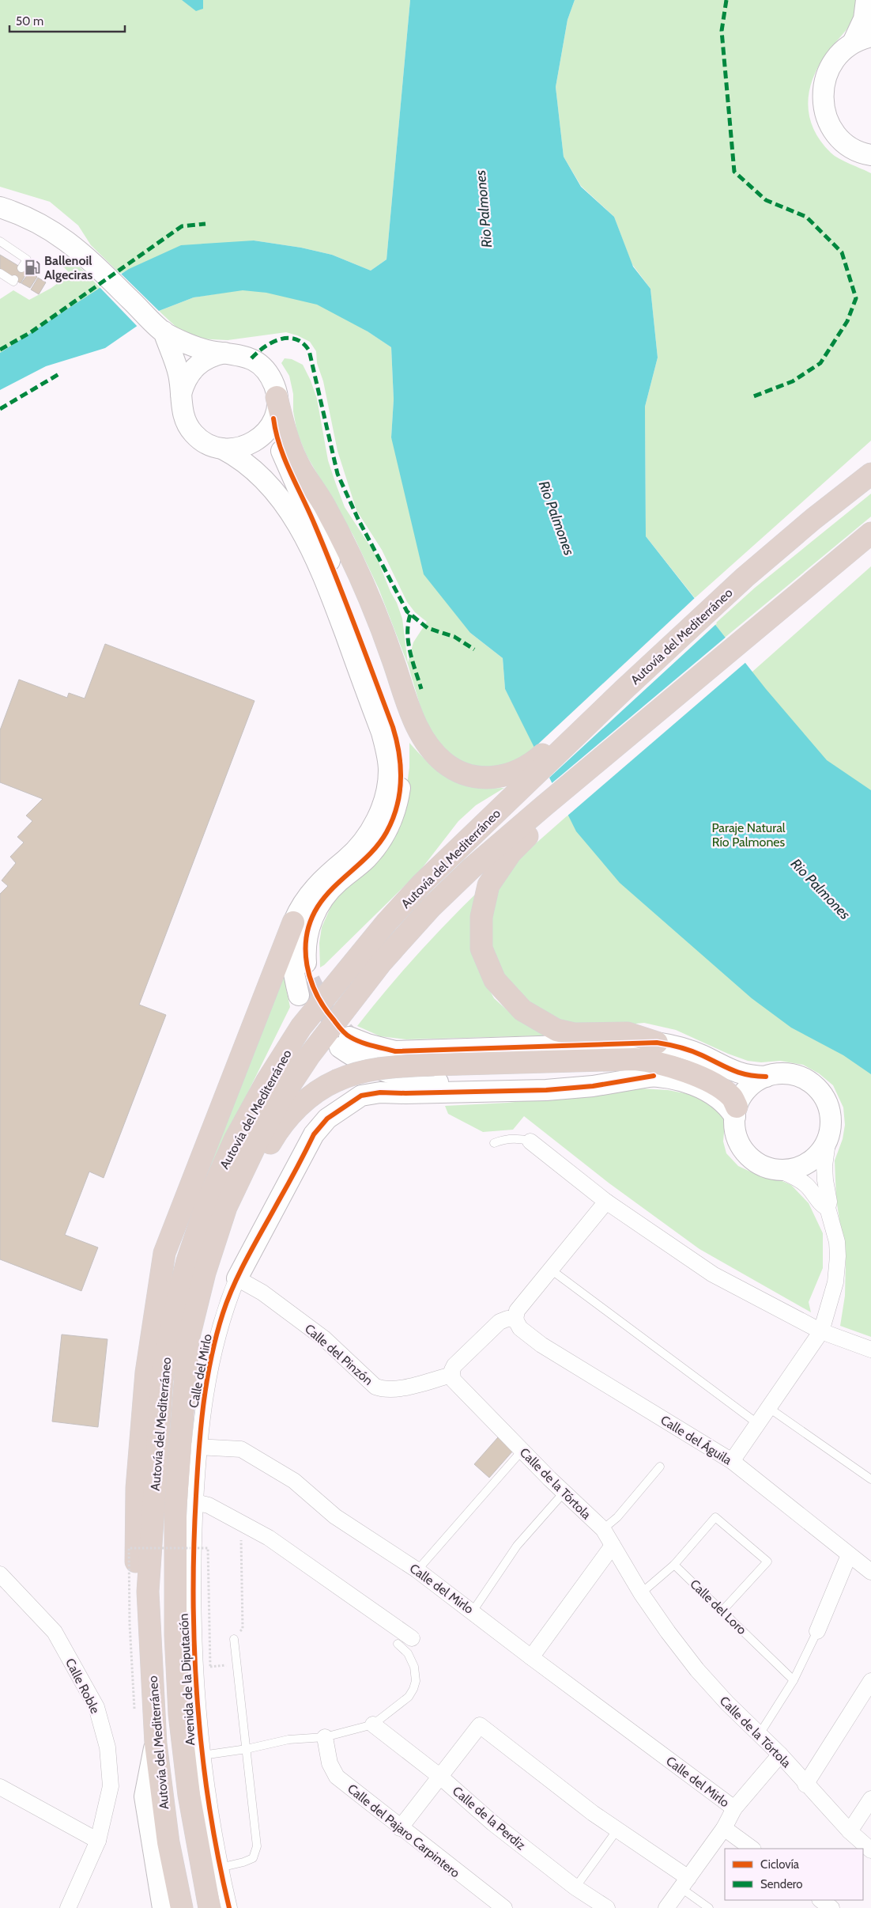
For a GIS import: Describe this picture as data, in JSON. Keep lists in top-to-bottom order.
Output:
{
  "streets": {
    "highway": ["Autovía del Mediterráneo"],
    "street": [
      "Calle del Pinzón",
      "Calle del Mirlo",
      "Calle del Águila",
      "Calle de la Tórtola",
      "Avenida de la Diputación",
      "Calle Roble",
      "Calle de la Perdiz",
      "Calle del Pajaro Carpintero"
    ],
    "lane": ["Calle del Loro"]
  },
  "crossings": [
    ["Calle del Pinzón", "Calle del Mirlo"],
    ["Calle del Pinzón", "Calle de la Tórtola"],
    ["Calle del Mirlo", "Avenida de la Diputación"]
  ],
  "water": ["Rio Palmones"],
  "parks": ["Paraje Natural Río Palmones"],
  "places": {
    "fuel station": ["Ballenoil Algeciras"]
  },
  "legend": ["Ciclovía", "Sendero"],
  "scale_bar": "50 m"
}
